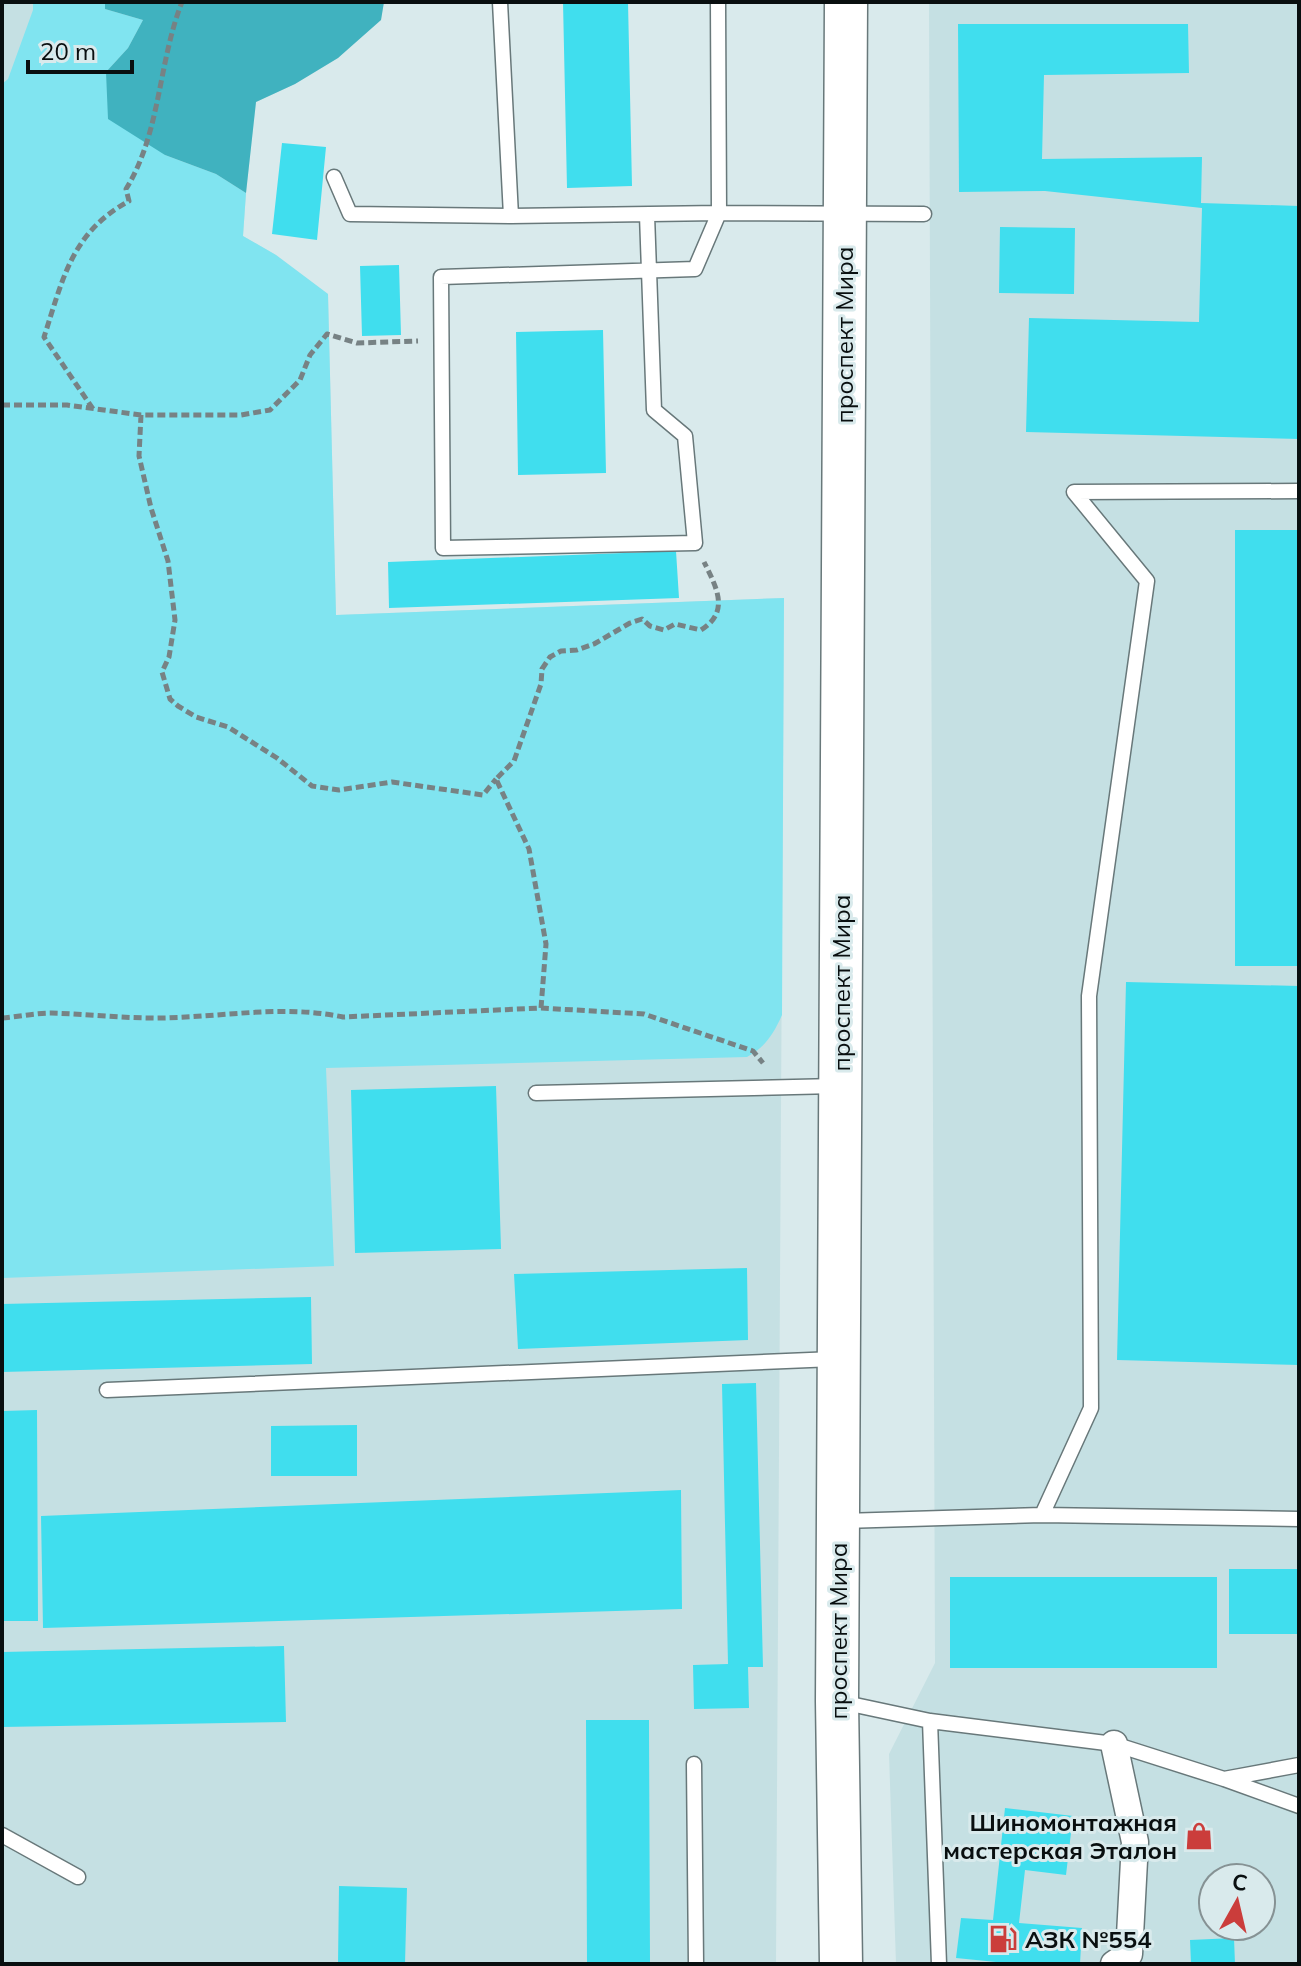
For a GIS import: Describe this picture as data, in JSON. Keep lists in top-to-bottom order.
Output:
{
  "streets": {
    "main road": ["проспект Мира"]
  },
  "places": {
    "shop": ["Шиномонтажная мастерская Эталон"],
    "fuel station": ["АЗК №554"]
  },
  "scale_bar": "20 m",
  "north": "top"
}
